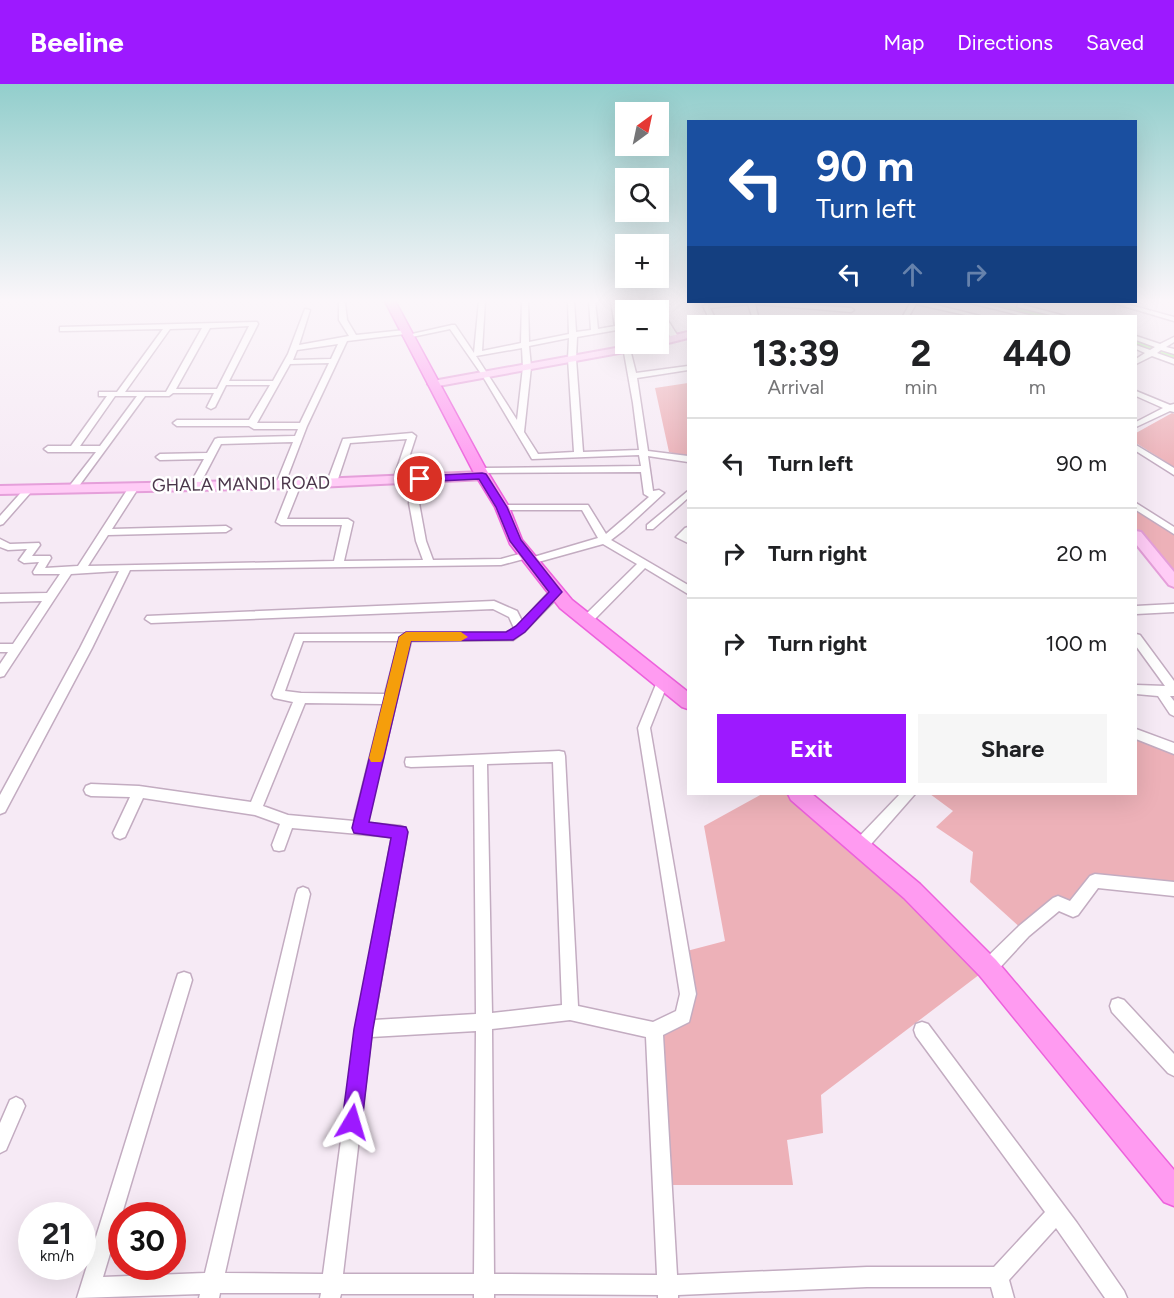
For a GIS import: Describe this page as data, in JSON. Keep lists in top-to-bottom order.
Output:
{
  "streets": {
    "street": ["GHALA MANDI ROAD"]
  },
  "north": "top right",
  "page": {
    "header": "Beeline",
    "nav": ["Map", "Directions", "Saved"],
    "map_buttons": ["+", "−"],
    "turn": ["90 m", "Turn left"],
    "eta": [
      "13:39",
      "Arrival",
      "2",
      "min",
      "440",
      "m"
    ],
    "list": [
      {
        "name": "Turn left",
        "value": "90 m"
      },
      {
        "name": "Turn right",
        "value": "20 m"
      },
      {
        "name": "Turn right",
        "value": "100 m"
      }
    ],
    "buttons": ["Exit", "Share"],
    "speed": "21 km/h",
    "limit": "30"
  }
}
